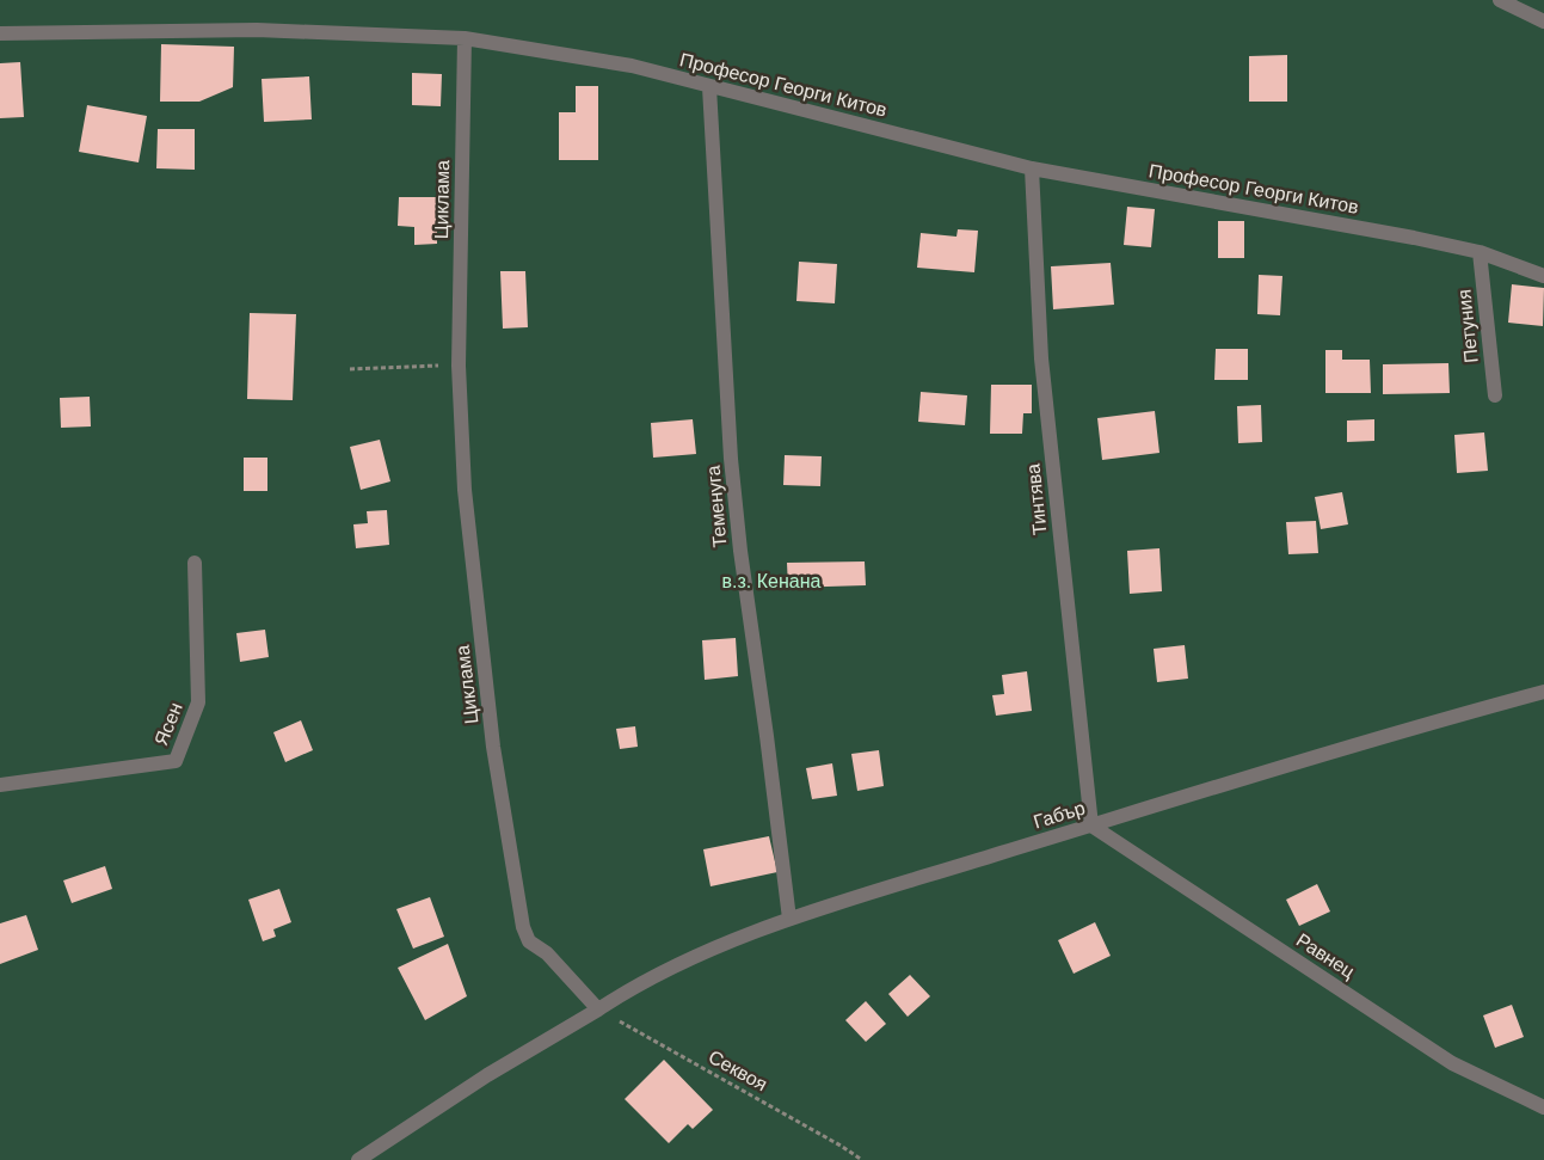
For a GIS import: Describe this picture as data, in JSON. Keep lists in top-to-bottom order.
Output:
{
  "streets": {
    "street": [
      "Професор Георги Китов",
      "Циклама",
      "Петуния",
      "Тинтява",
      "Теменуга",
      "Ясен",
      "Габър",
      "Равнец"
    ],
    "path": ["Секвоя"]
  },
  "crossings": [
    ["Професор Георги Китов", "Циклама"],
    ["Професор Георги Китов", "Петуния"],
    ["Професор Георги Китов", "Тинтява"],
    ["Професор Георги Китов", "Теменуга"],
    ["Циклама", "Габър"],
    ["Циклама", "Секвоя"],
    ["Тинтява", "Габър"],
    ["Тинтява", "Равнец"],
    ["Теменуга", "Габър"],
    ["Габър", "Равнец"],
    ["Габър", "Секвоя"]
  ],
  "parks": ["в.з. Кенана"]
}
